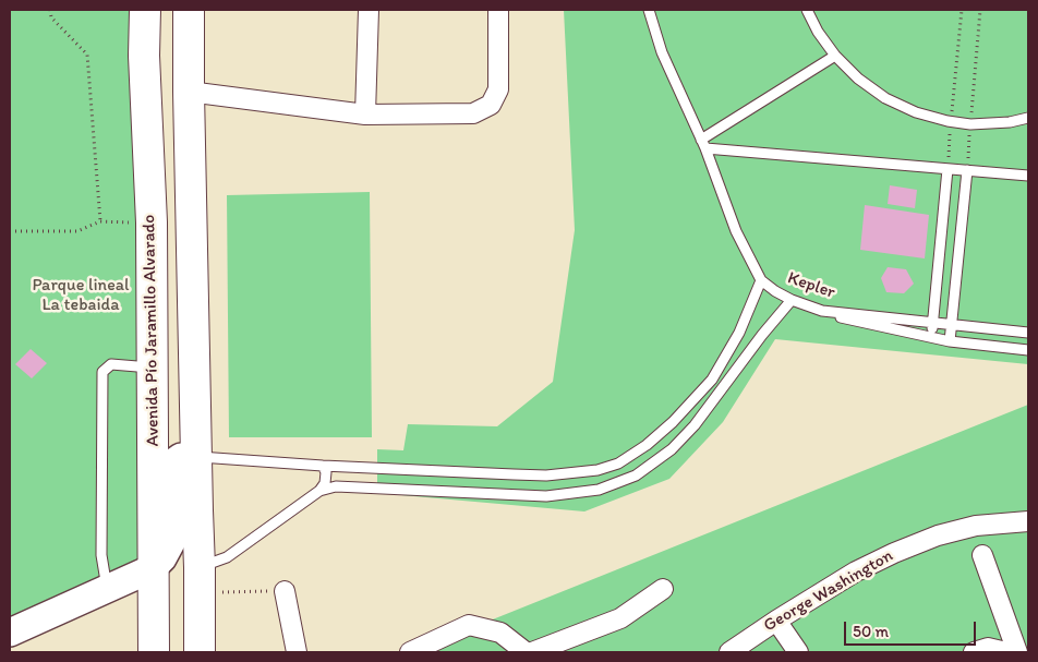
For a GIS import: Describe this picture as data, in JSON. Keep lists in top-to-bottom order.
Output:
{
  "streets": {
    "main road": ["Avenida Pío Jaramillo Alvarado"],
    "street": ["George Washington"],
    "lane": ["Kepler"]
  },
  "parks": ["Parque lineal La tebaida"],
  "scale_bar": "50 m"
}
